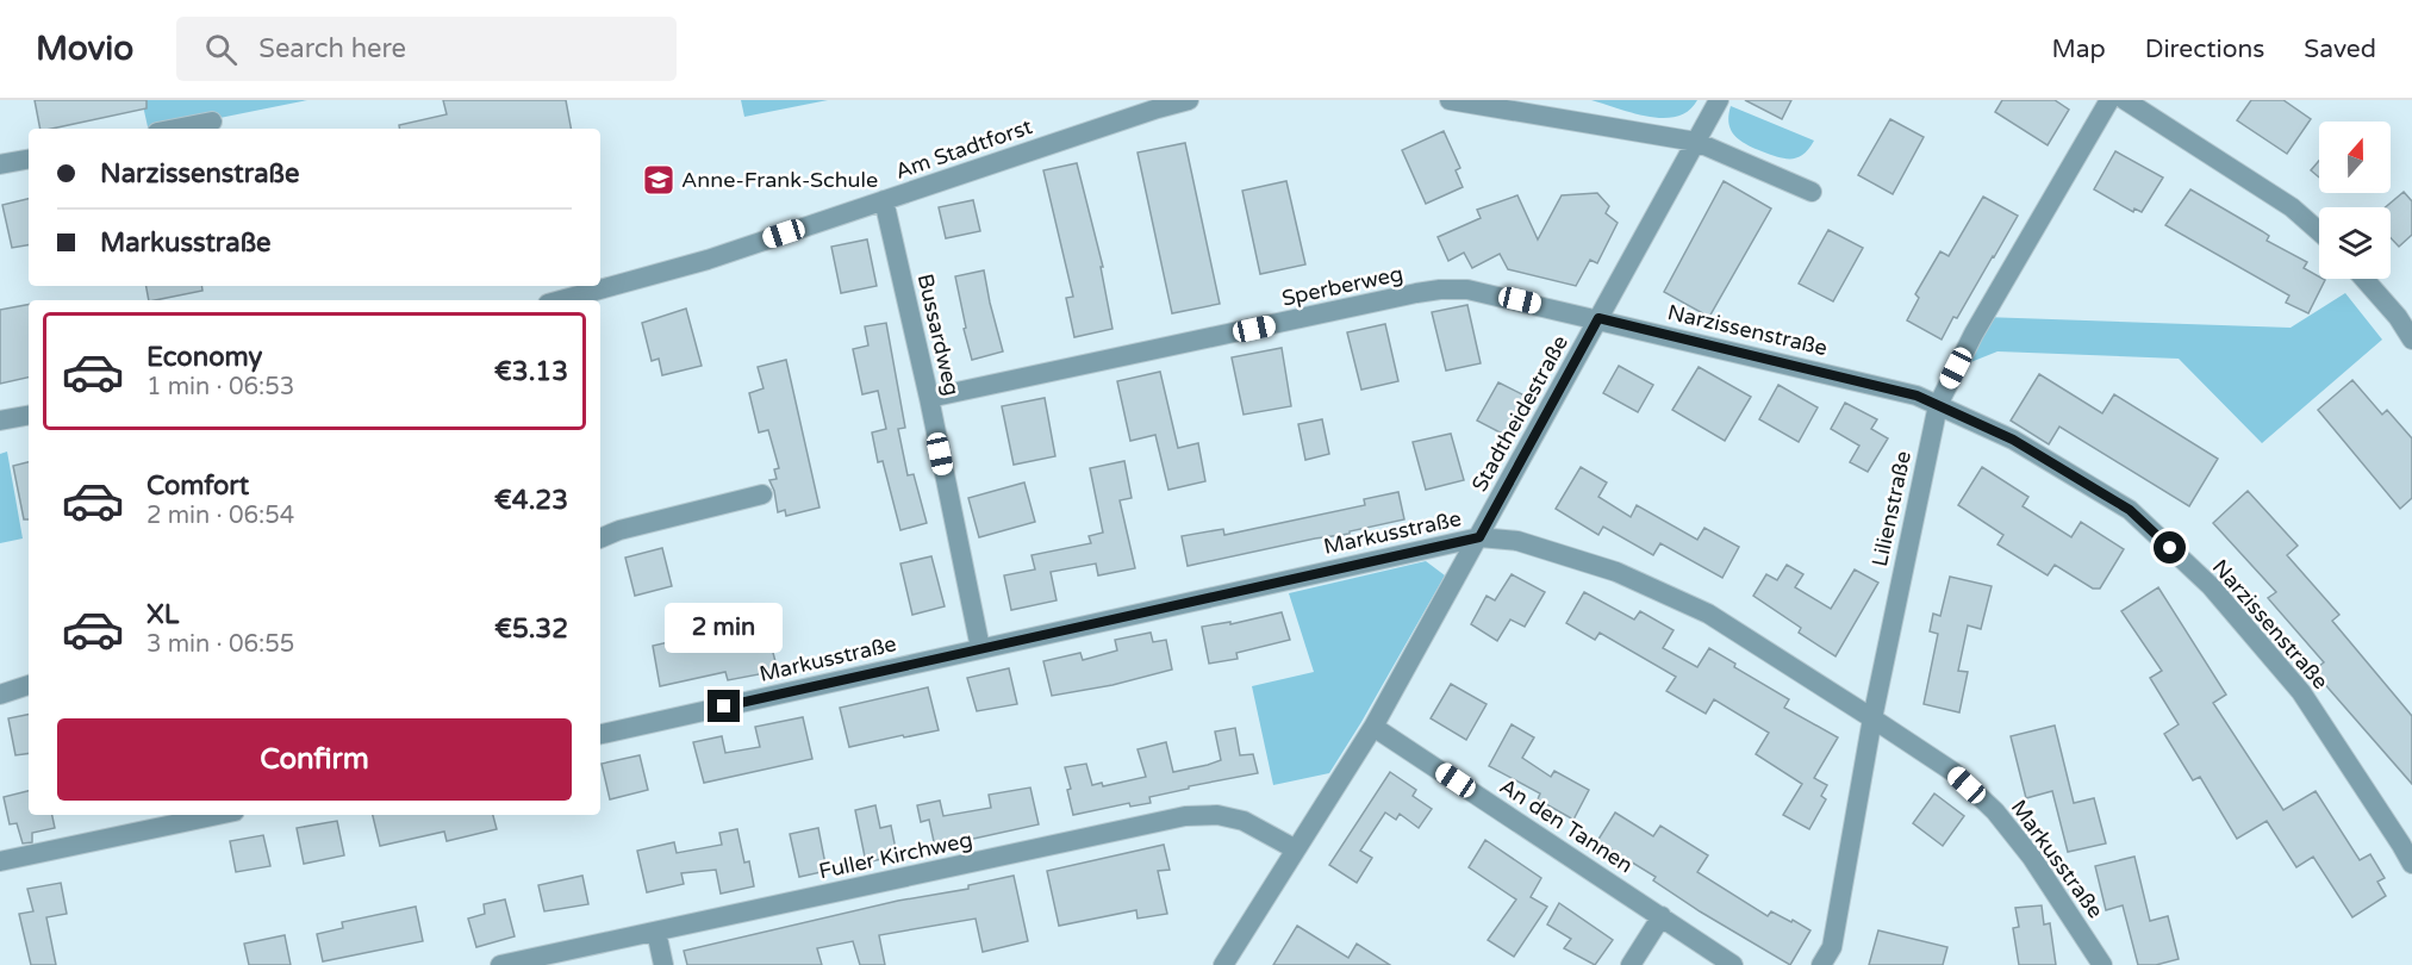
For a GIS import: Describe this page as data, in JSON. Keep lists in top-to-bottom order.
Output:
{
  "streets": {
    "street": [
      "Am Stadtforst",
      "Sperberweg",
      "Narzissenstraße",
      "Bussardweg",
      "Stadtheidestraße",
      "Lilienstraße",
      "Markusstraße",
      "An den Tannen",
      "Fuller Kirchweg"
    ]
  },
  "crossings": [
    ["Am Stadtforst", "Bussardweg"],
    ["Sperberweg", "Narzissenstraße"],
    ["Sperberweg", "Bussardweg"],
    ["Sperberweg", "Stadtheidestraße"],
    ["Narzissenstraße", "Stadtheidestraße"],
    ["Narzissenstraße", "Lilienstraße"],
    ["Bussardweg", "Markusstraße"],
    ["Stadtheidestraße", "Markusstraße"],
    ["Stadtheidestraße", "An den Tannen"],
    ["Stadtheidestraße", "Fuller Kirchweg"],
    ["Lilienstraße", "Markusstraße"]
  ],
  "places": {
    "school or university": ["Anne-Frank-Schule"]
  },
  "north": "top",
  "page": {
    "header": "Movio",
    "search": "Search here",
    "nav": ["Map", "Directions", "Saved"],
    "banner": ["Narzissenstraße", "Markusstraße"],
    "list": [
      {
        "name": "Economy",
        "note": "1 min · 06:53",
        "value": "€3.13"
      },
      {
        "name": "Comfort",
        "note": "2 min · 06:54",
        "value": "€4.23"
      },
      {
        "name": "XL",
        "note": "3 min · 06:55",
        "value": "€5.32"
      }
    ],
    "bubble": "2 min",
    "buttons": "Confirm"
  }
}
